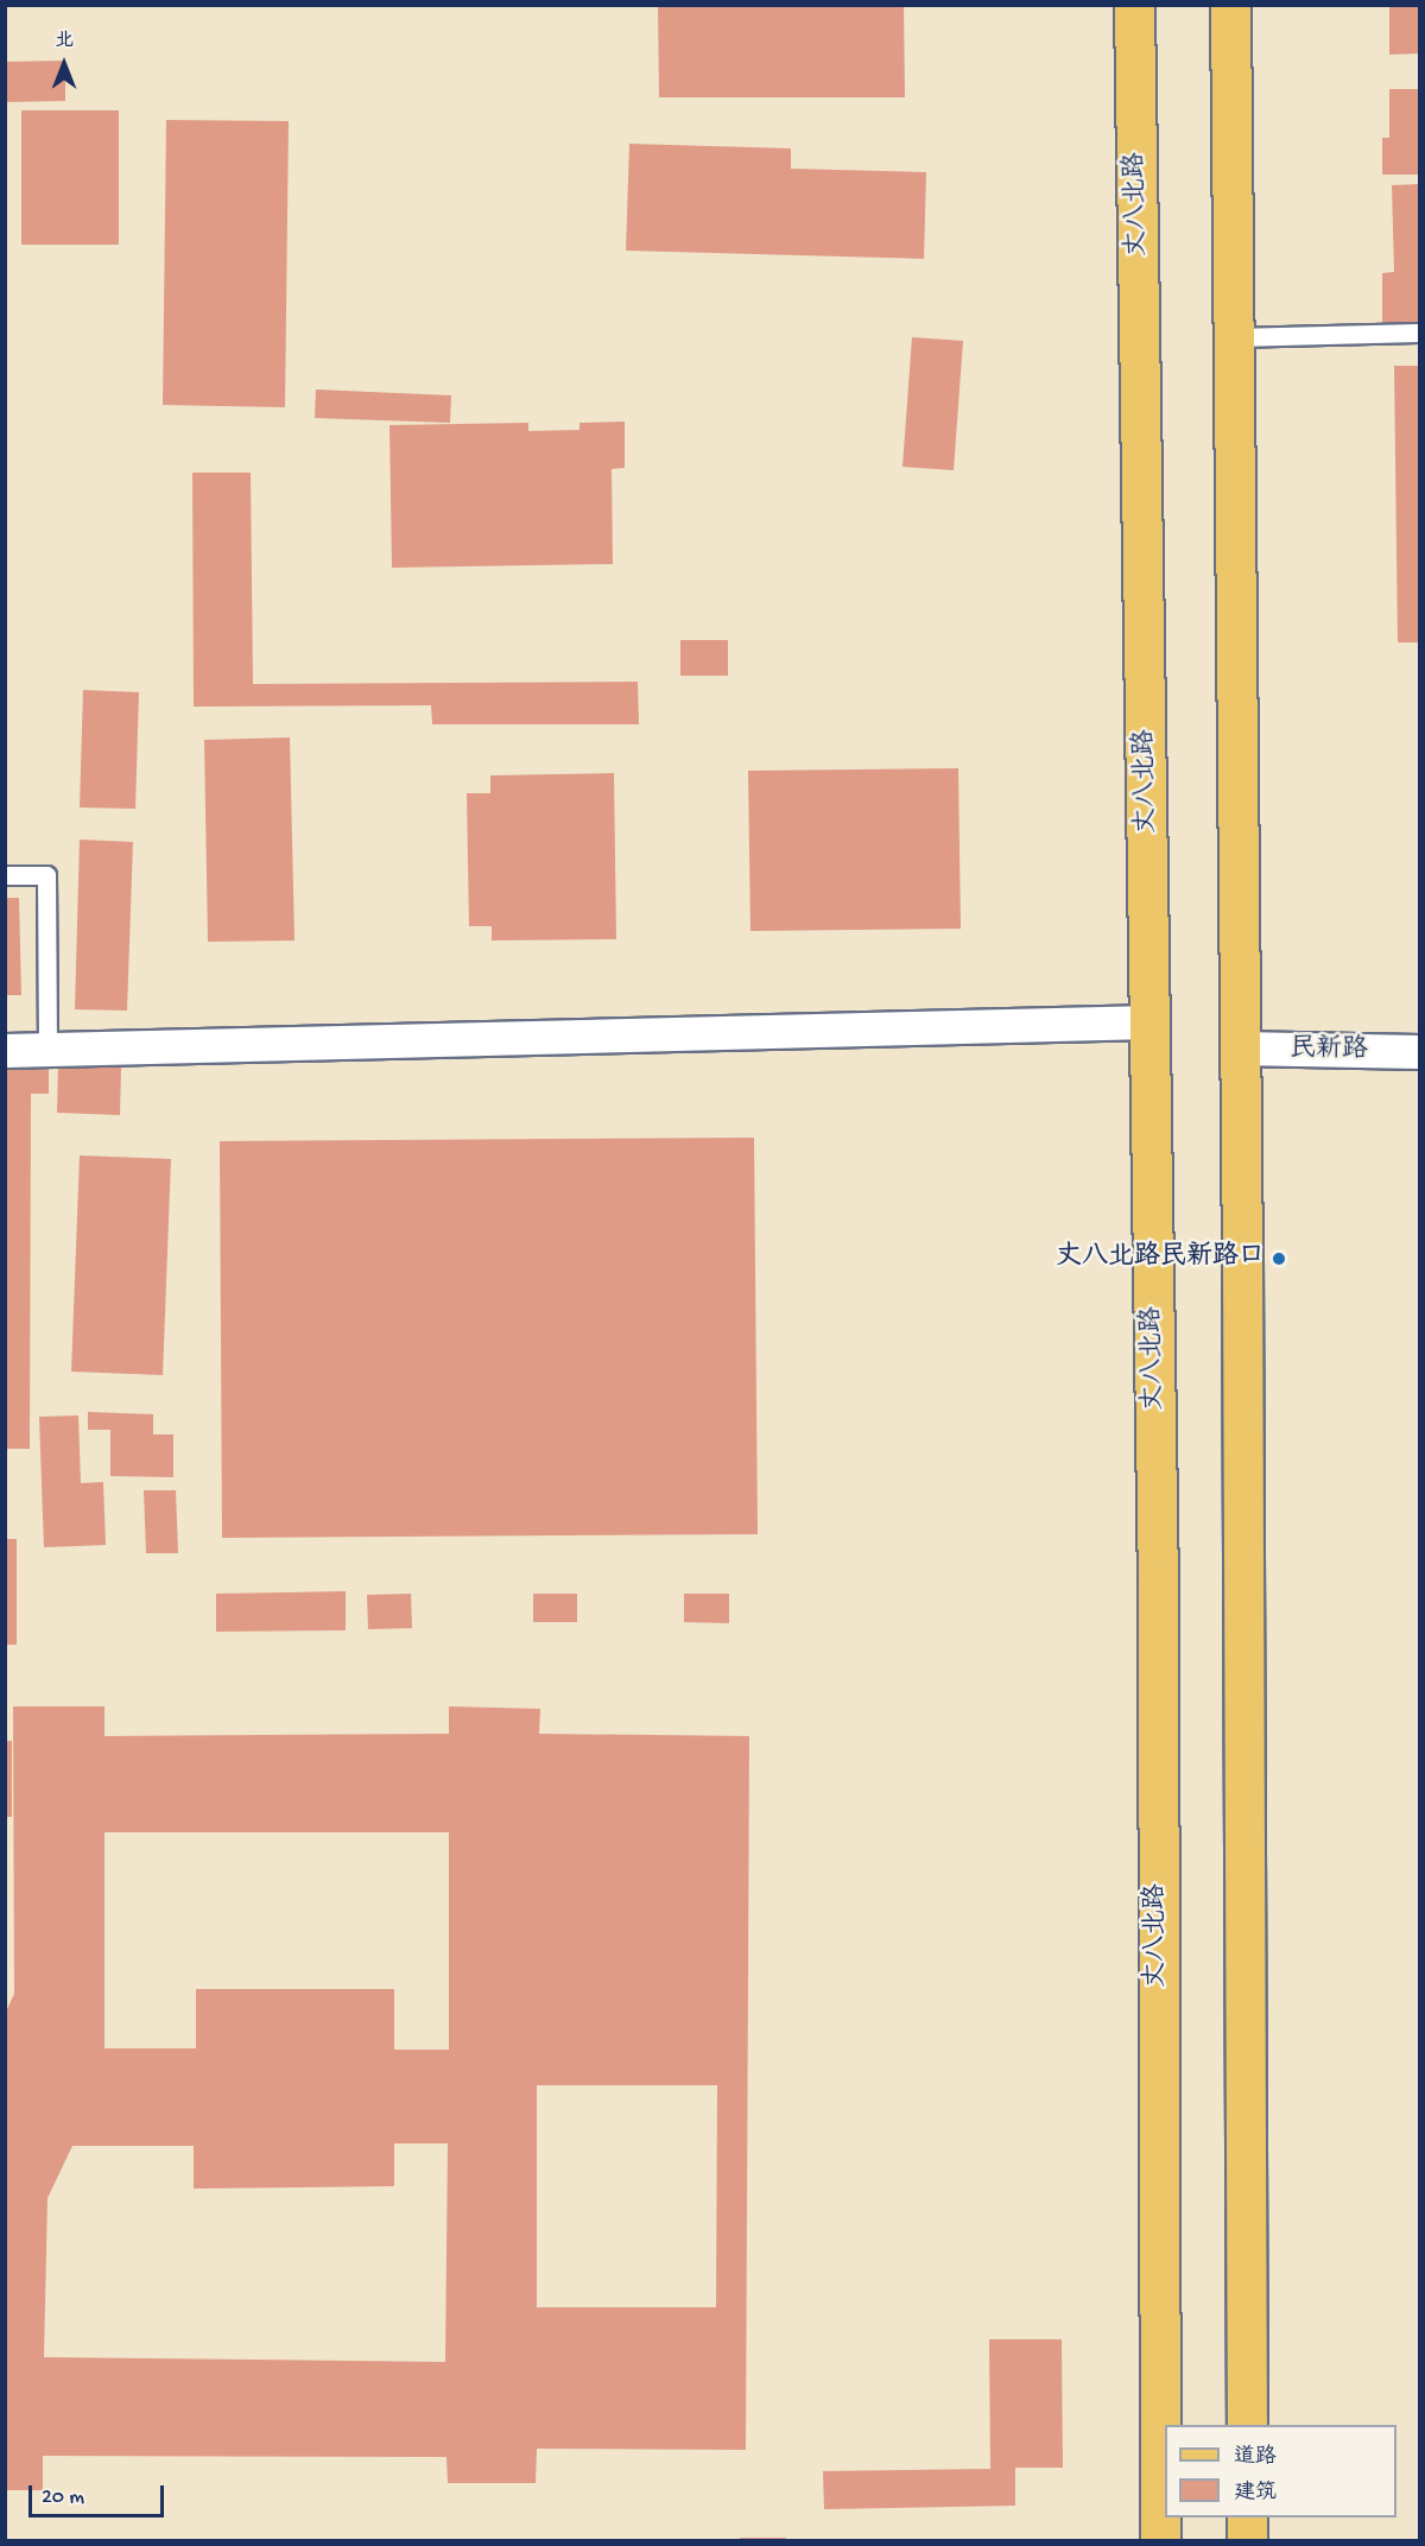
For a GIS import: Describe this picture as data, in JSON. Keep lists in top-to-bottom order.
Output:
{
  "streets": {
    "main road": ["丈八北路"],
    "street": ["民新路"]
  },
  "places": ["丈八北路民新路口"],
  "legend": ["道路", "建筑"],
  "scale_bar": "20 m",
  "north": "top"
}
